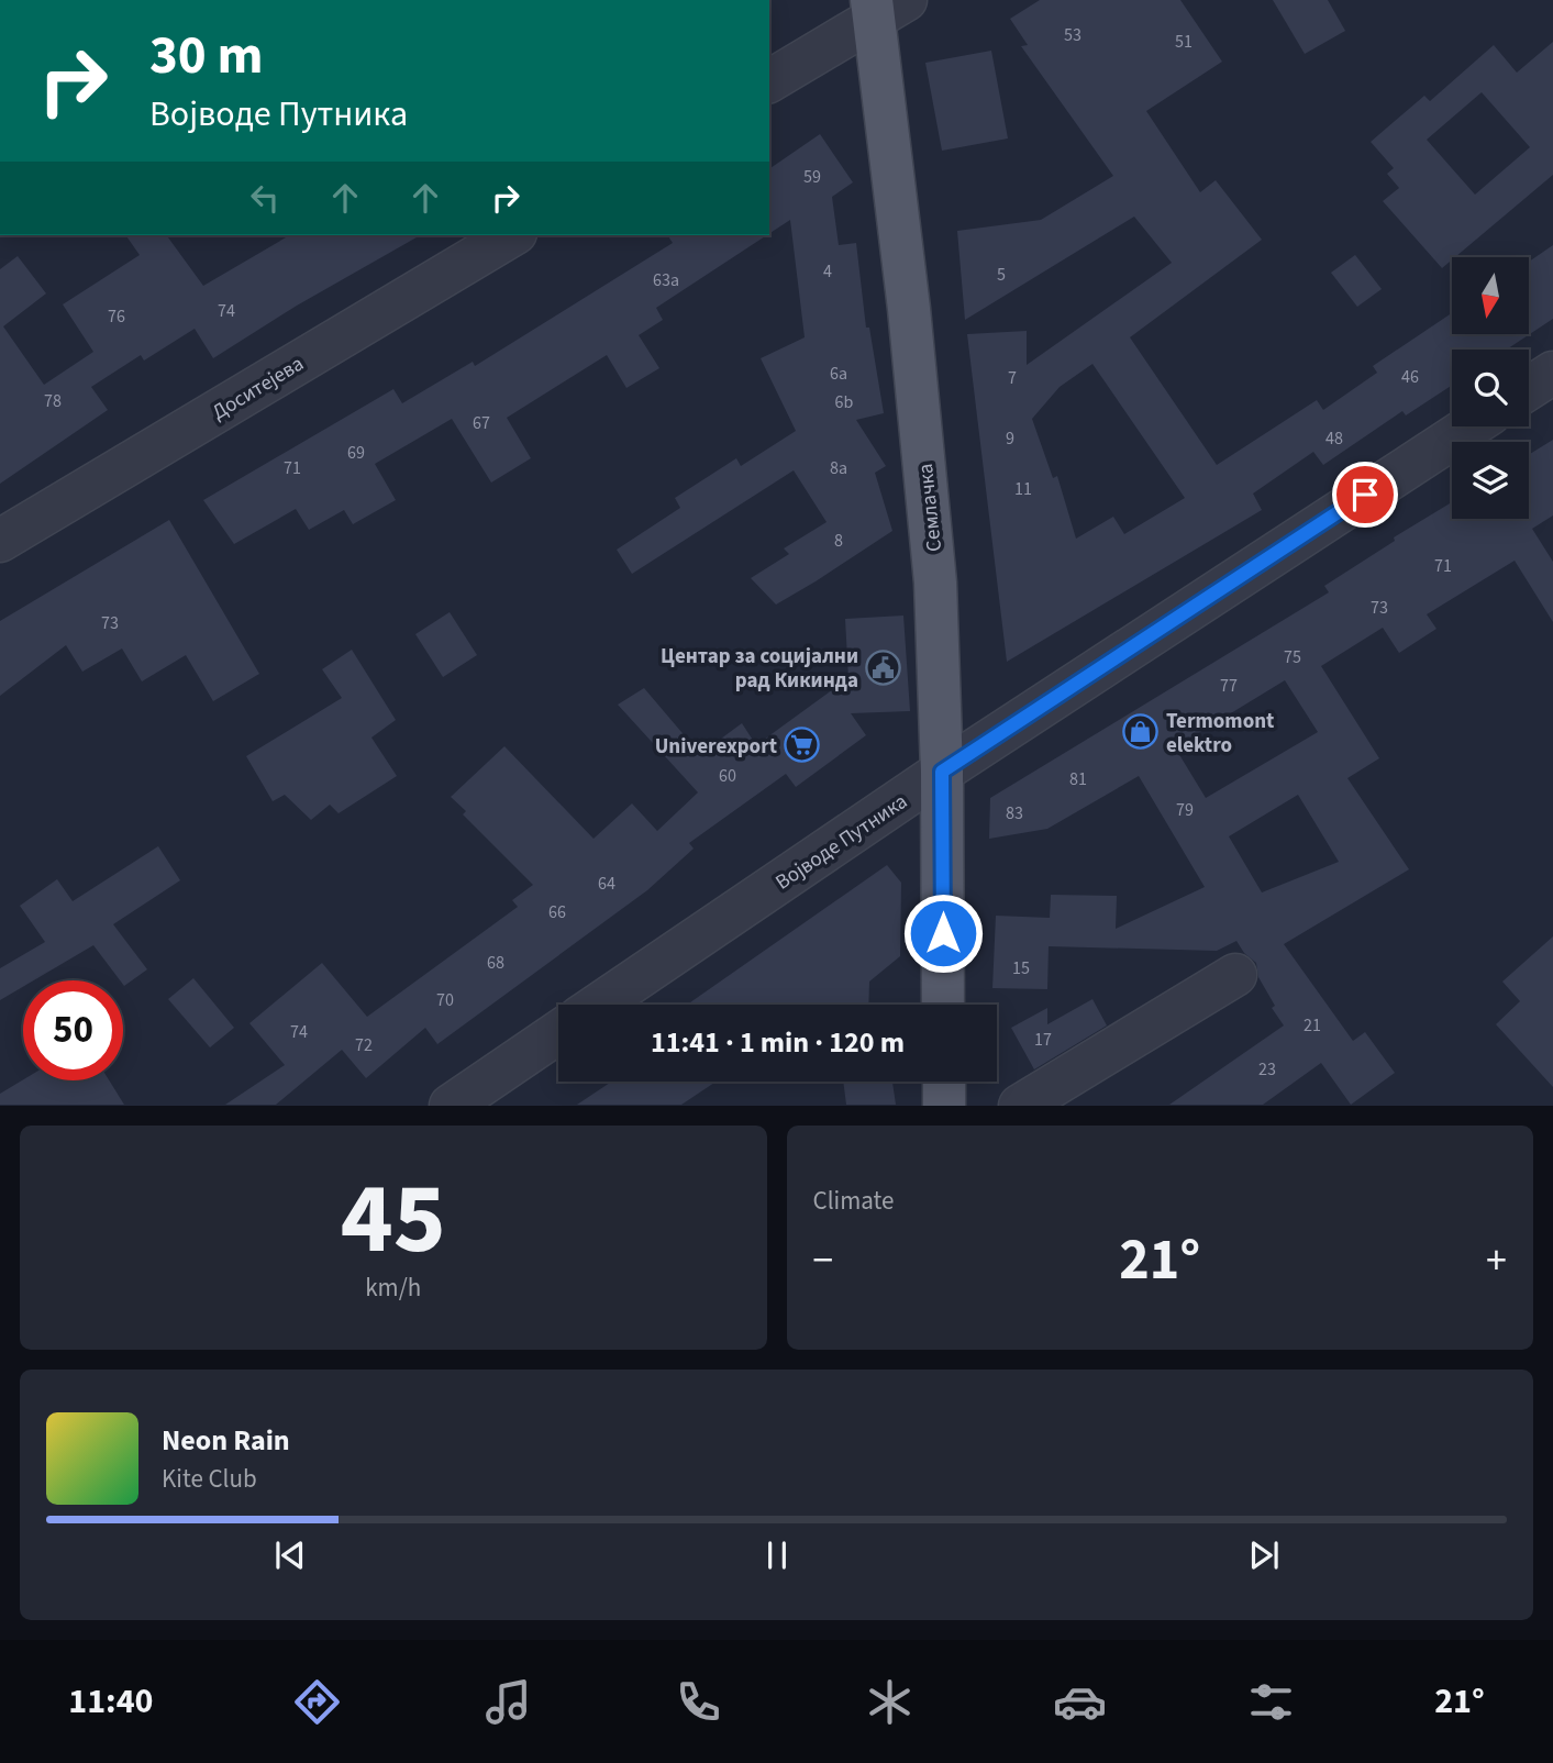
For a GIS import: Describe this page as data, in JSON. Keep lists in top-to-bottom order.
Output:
{
  "streets": {
    "main road": ["Семлачка"],
    "street": ["Доситејева", "Војводе Путника"]
  },
  "crossings": [
    ["Семлачка", "Војводе Путника"]
  ],
  "places": {
    "public building": ["Центар за социјални рад Кикинда"],
    "shop": ["Termomont elektro"],
    "supermarket": ["Univerexport"]
  },
  "house_numbers": [
    "53",
    "51",
    "59",
    "4",
    "5",
    "63a",
    "74",
    "76",
    "6a",
    "46",
    "7",
    "78",
    "6b",
    "67",
    "9",
    "48",
    "69",
    "71",
    "8a",
    "11",
    "8",
    "71",
    "73",
    "73",
    "75",
    "77",
    "60",
    "81",
    "79",
    "83",
    "64",
    "66",
    "68",
    "15",
    "70",
    "21",
    "74",
    "17",
    "72",
    "23"
  ],
  "north": "bottom",
  "page": {
    "turn": ["30 m", "Војводе Путника"],
    "limit": "50",
    "trip": "11:41 · 1 min · 120 m",
    "tile": [
      ["45", "km/h"],
      "Climate"
    ],
    "heat": ["−", "21°", "+"],
    "song": ["Neon Rain", "Kite Club"],
    "tabs": ["11:40", "21°"]
  }
}
